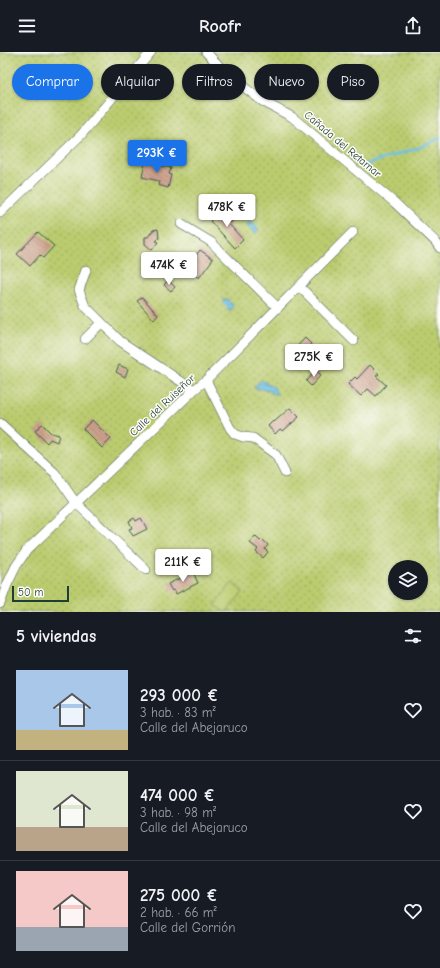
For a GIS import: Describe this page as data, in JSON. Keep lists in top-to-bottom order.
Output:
{
  "streets": {
    "street": ["Cañada del Retamar", "Calle del Ruiseñor"]
  },
  "scale_bar": "50 m",
  "page": {
    "header": "Roofr",
    "chip": [
      "Comprar",
      "Alquilar",
      "Filtros",
      "Nuevo",
      "Piso"
    ],
    "price": [
      "293K €",
      "478K €",
      "474K €",
      "275K €",
      "211K €"
    ],
    "scale": "50 m",
    "heading": "5 viviendas",
    "list": [
      {
        "name": "293 000 €",
        "note": "3 hab. · 83 m² · Calle del Abejaruco"
      },
      {
        "name": "474 000 €",
        "note": "3 hab. · 98 m² · Calle del Abejaruco"
      },
      {
        "name": "275 000 €",
        "note": "2 hab. · 66 m² · Calle del Gorrión"
      }
    ]
  }
}
